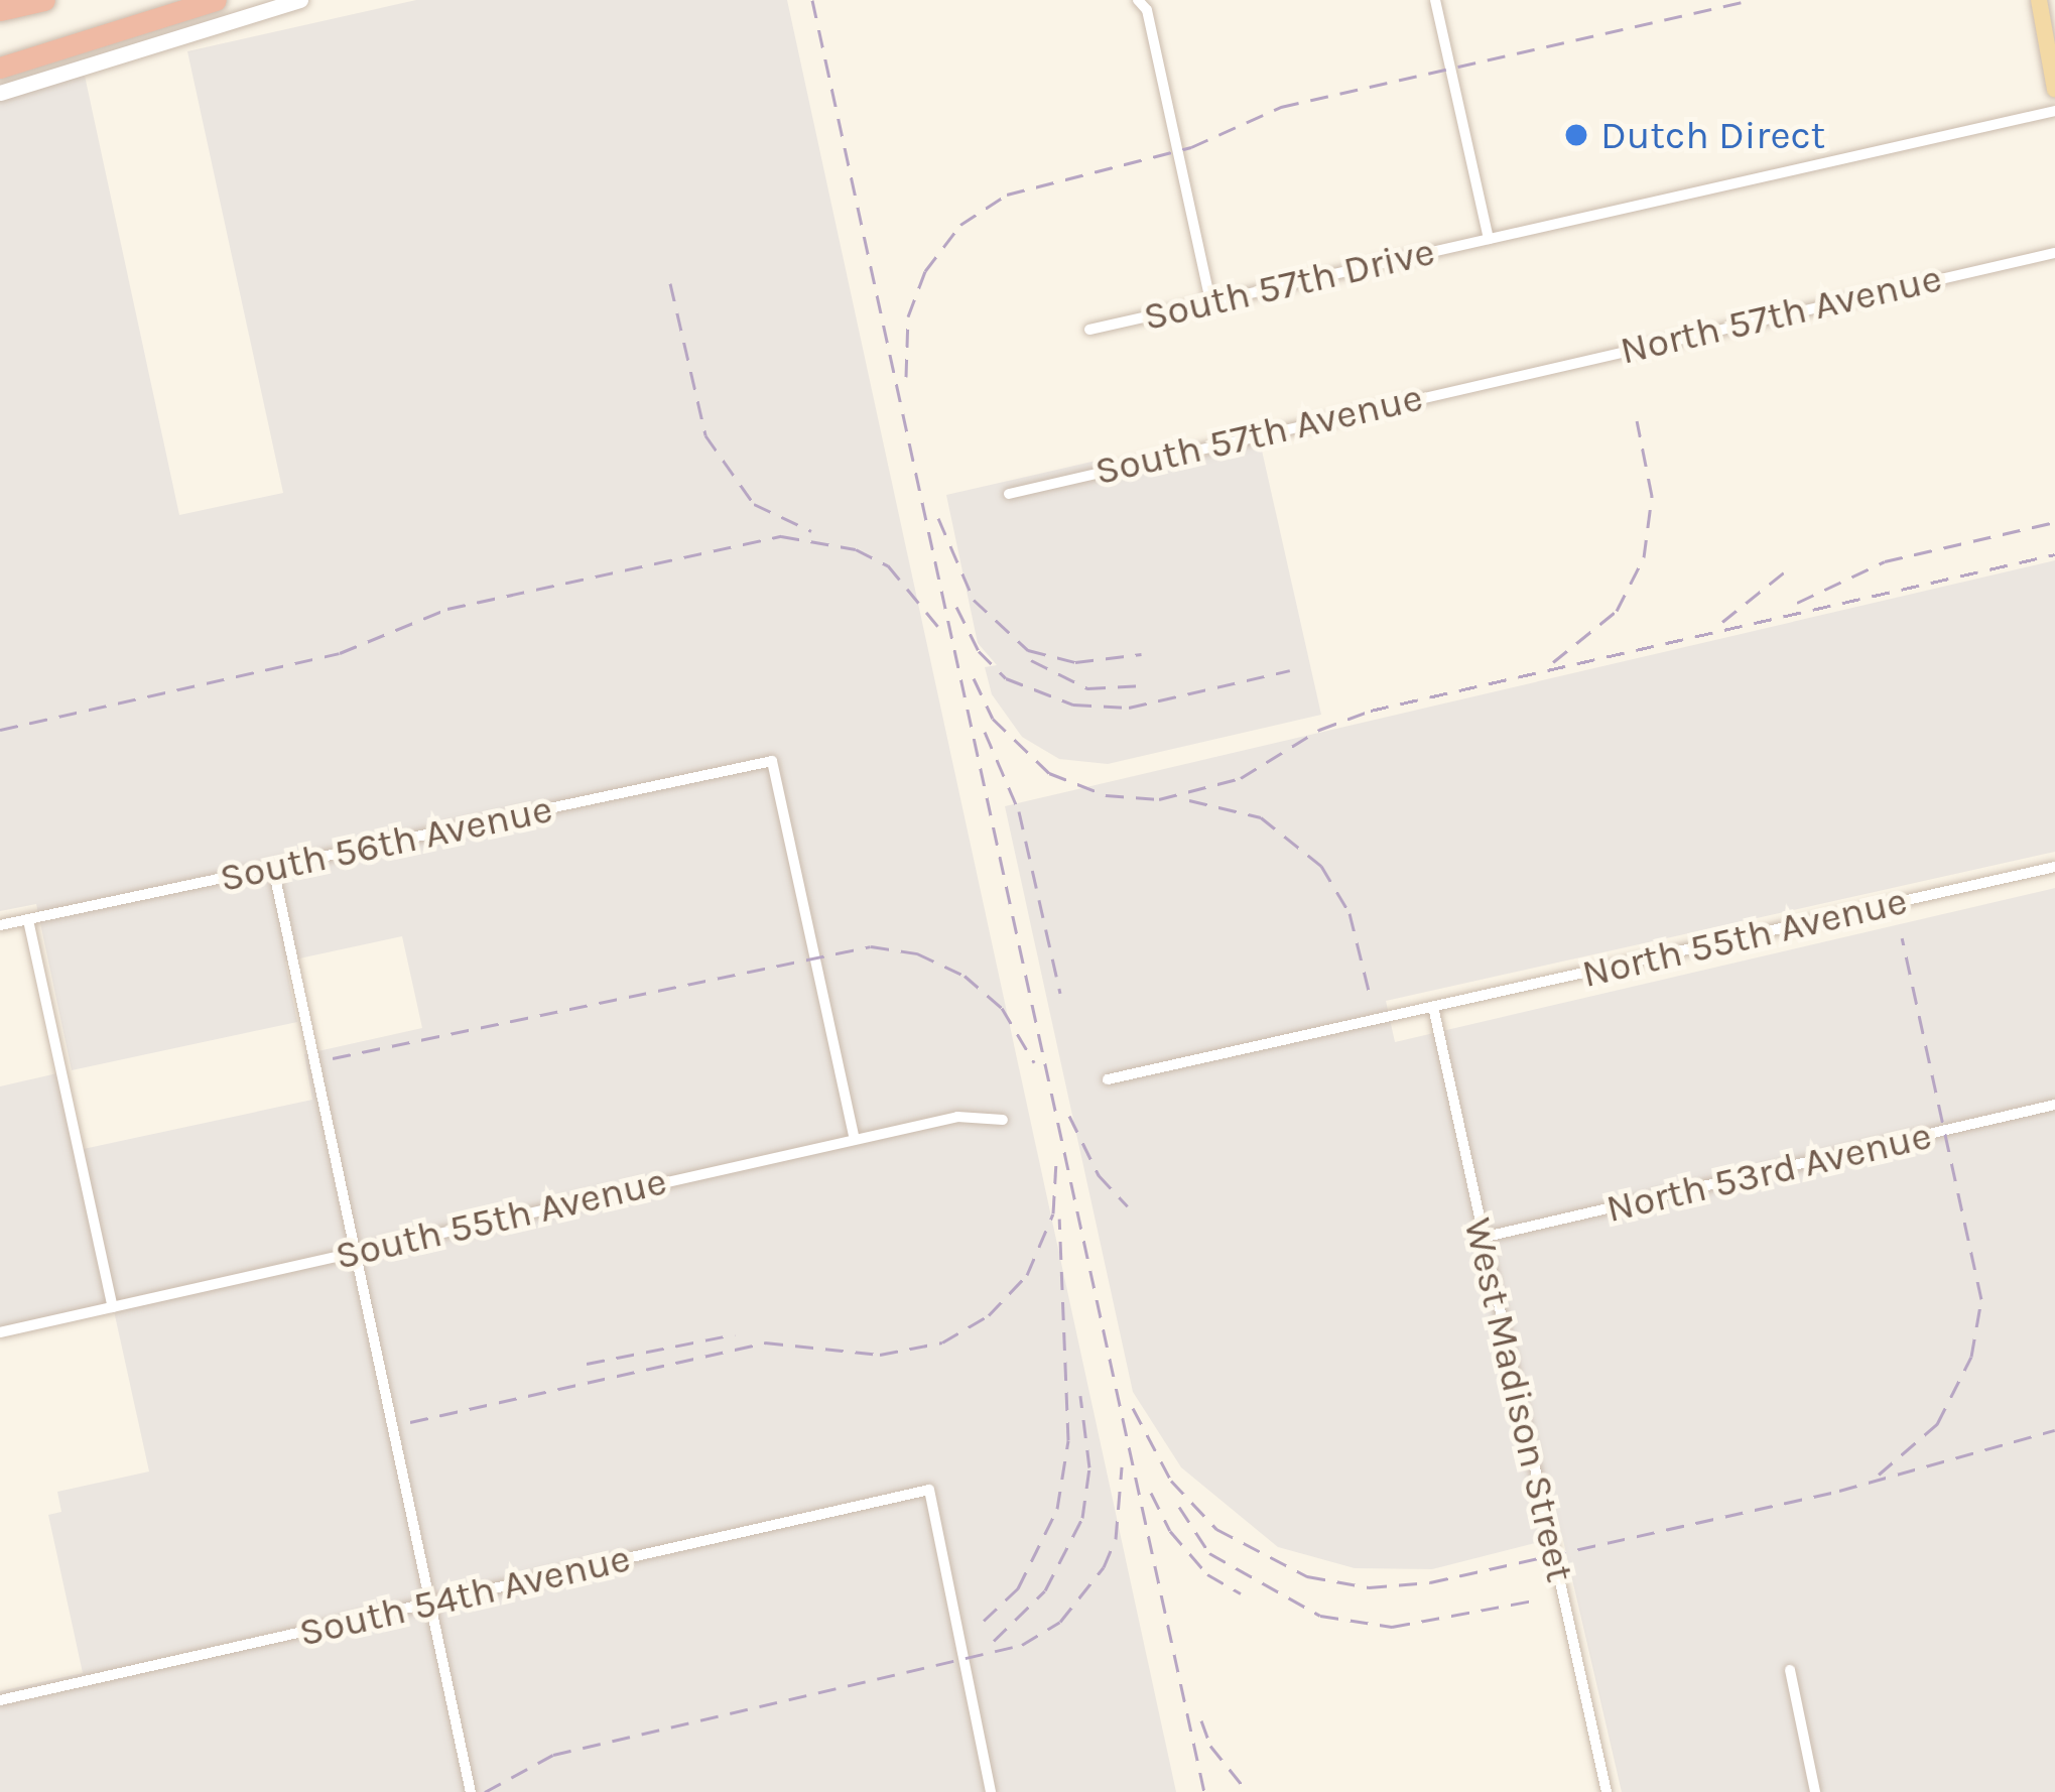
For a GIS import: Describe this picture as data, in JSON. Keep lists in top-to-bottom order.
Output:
{
  "streets": {
    "street": [
      "South 57th Drive",
      "North 57th Avenue",
      "South 57th Avenue",
      "South 56th Avenue",
      "North 55th Avenue",
      "North 53rd Avenue",
      "South 55th Avenue",
      "West Madison Street",
      "South 54th Avenue"
    ]
  },
  "crossings": [
    ["North 57th Avenue", "South 57th Avenue"],
    ["South 56th Avenue", "South 55th Avenue"],
    ["North 55th Avenue", "West Madison Street"],
    ["North 53rd Avenue", "West Madison Street"]
  ],
  "places": ["Dutch Direct"]
}
